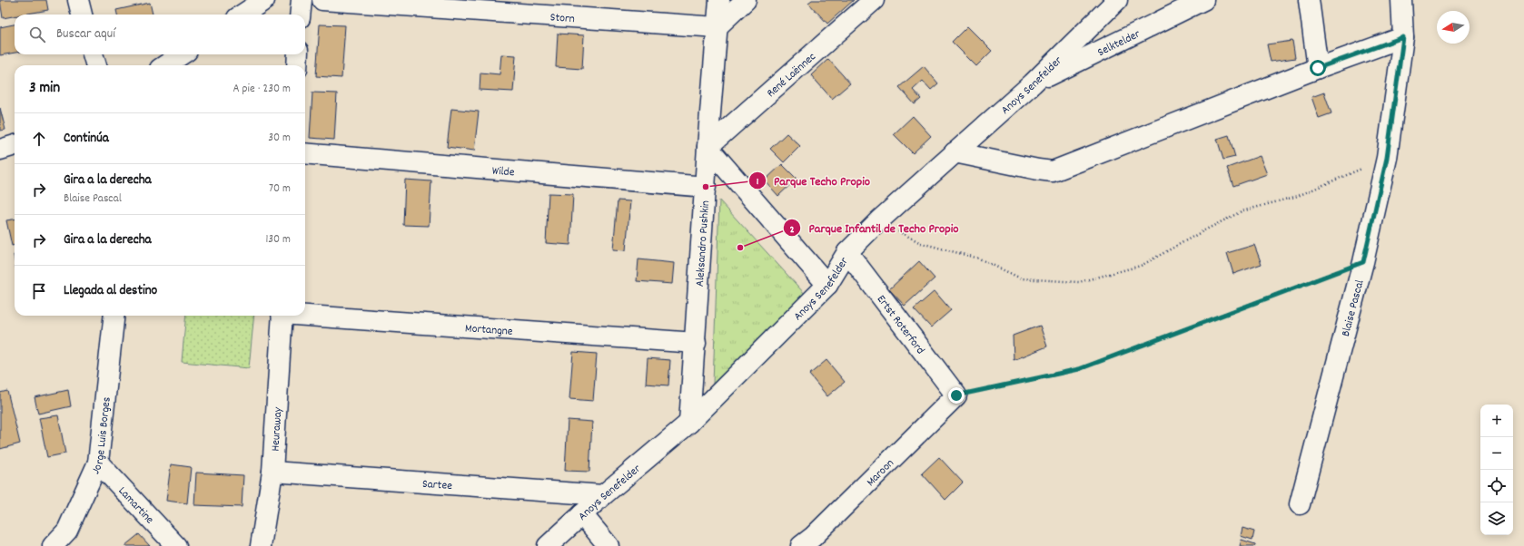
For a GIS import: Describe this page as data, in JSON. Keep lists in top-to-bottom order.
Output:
{
  "streets": {
    "street": [
      "Storn",
      "Selktelder",
      "René Laënnec",
      "Anoys Senefelder",
      "Wilde",
      "Aleksandro Pushkin",
      "Blaise Pascal",
      "Ertst Roterford",
      "Mortangne",
      "Heuraway",
      "Jorge Luis Borges",
      "Maroon",
      "Sartee",
      "Lamartine"
    ]
  },
  "crossings": [
    ["Storn", "Aleksandro Pushkin"],
    ["Selktelder", "Anoys Senefelder"],
    ["René Laënnec", "Aleksandro Pushkin"],
    ["Anoys Senefelder", "Aleksandro Pushkin"],
    ["Anoys Senefelder", "Ertst Roterford"],
    ["Anoys Senefelder", "Sartee"],
    ["Wilde", "Aleksandro Pushkin"],
    ["Aleksandro Pushkin", "Mortangne"],
    ["Ertst Roterford", "Maroon"],
    ["Heuraway", "Sartee"],
    ["Jorge Luis Borges", "Lamartine"]
  ],
  "places": ["Parque Techo Propio", "Parque Infantil de Techo Propio"],
  "north": "left",
  "page": {
    "search": "Buscar aquí",
    "heading": ["3 min", "A pie · 230 m"],
    "list": [
      ["Continúa", "30 m"],
      ["Gira a la derecha", "Blaise Pascal", "70 m"],
      ["Gira a la derecha", "130 m"],
      "Llegada al destino"
    ],
    "map_buttons": ["+", "−"]
  }
}
